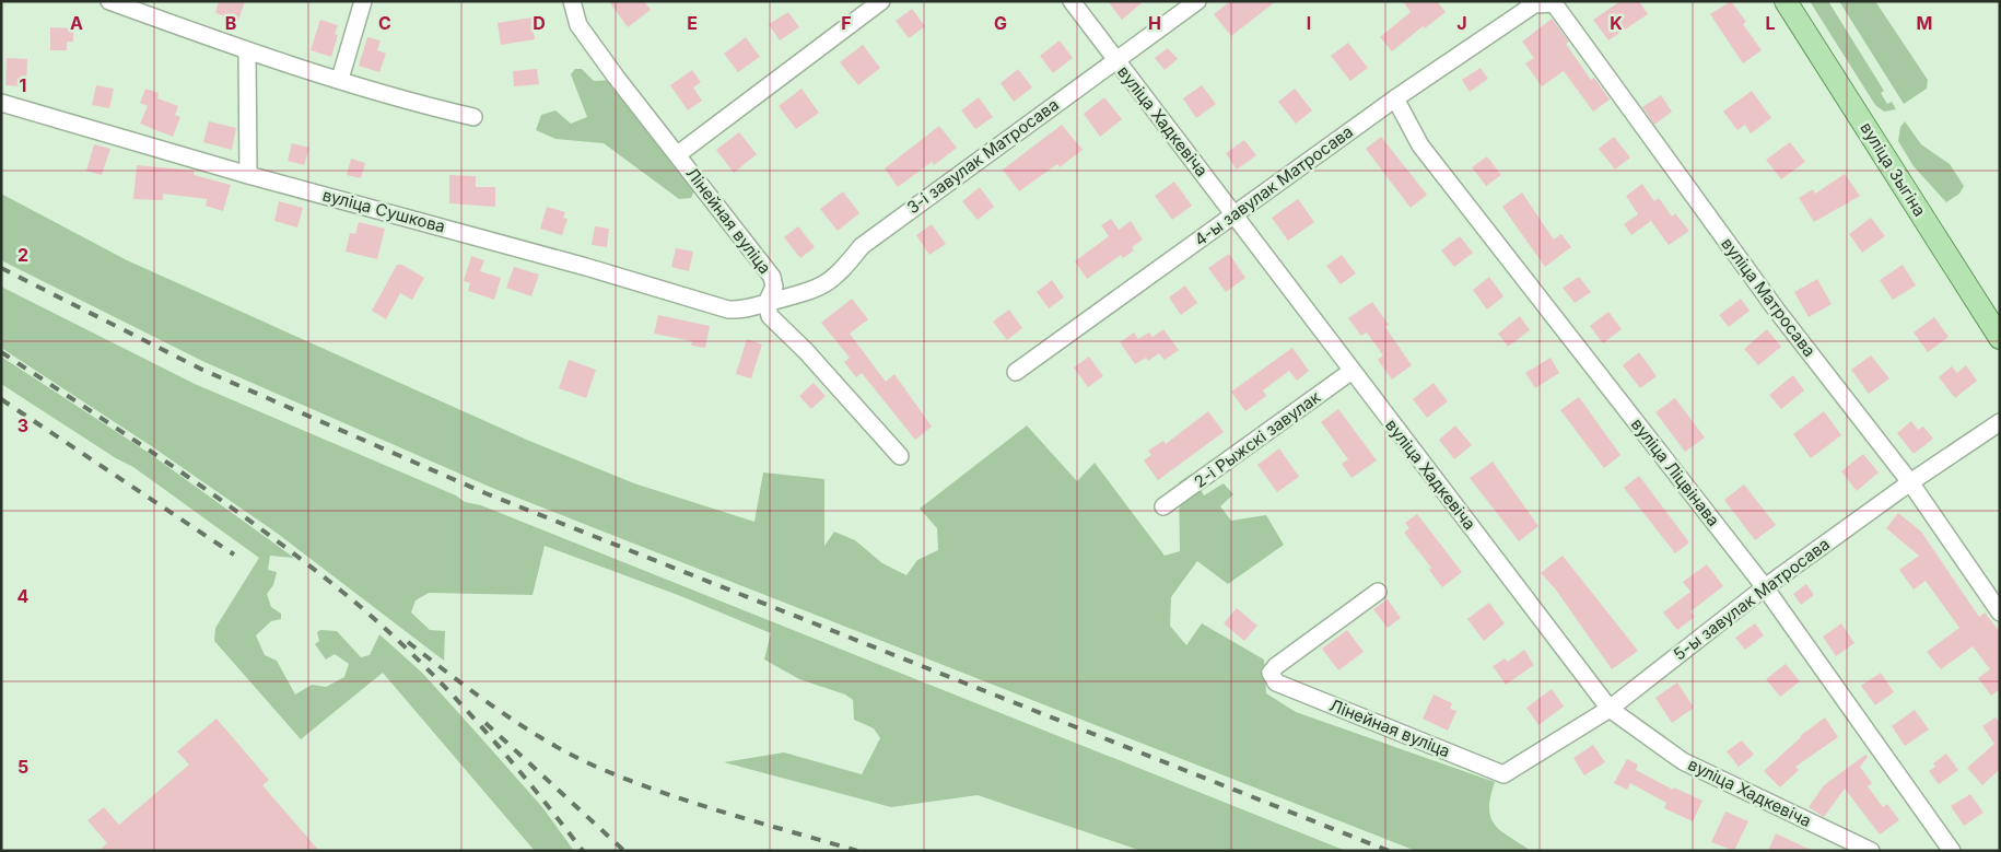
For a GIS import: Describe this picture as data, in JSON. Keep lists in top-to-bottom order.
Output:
{
  "streets": {
    "main road": ["вуліца Зыгіна"],
    "street": [
      "вуліца Хадкевіча",
      "3-і завулак Матросава",
      "4-ы завулак Матросава",
      "вуліца Сушкова",
      "Лінейная вуліца",
      "вуліца Матросава",
      "2-і Рыжскі завулак",
      "вуліца Ліцвінава",
      "5-ы завулак Матросава"
    ]
  },
  "crossings": [
    ["вуліца Хадкевіча", "3-і завулак Матросава"],
    ["вуліца Хадкевіча", "4-ы завулак Матросава"],
    ["вуліца Хадкевіча", "2-і Рыжскі завулак"],
    ["вуліца Хадкевіча", "5-ы завулак Матросава"],
    ["3-і завулак Матросава", "вуліца Сушкова"],
    ["3-і завулак Матросава", "Лінейная вуліца"],
    ["4-ы завулак Матросава", "вуліца Матросава"],
    ["4-ы завулак Матросава", "вуліца Ліцвінава"],
    ["вуліца Сушкова", "Лінейная вуліца"],
    ["Лінейная вуліца", "5-ы завулак Матросава"],
    ["вуліца Матросава", "5-ы завулак Матросава"],
    ["вуліца Ліцвінава", "5-ы завулак Матросава"]
  ],
  "grid": {
    "columns": [
      "A",
      "B",
      "C",
      "D",
      "E",
      "F",
      "G",
      "H",
      "I",
      "J",
      "K",
      "L",
      "M"
    ],
    "rows": [
      "1",
      "2",
      "3",
      "4",
      "5"
    ]
  }
}
